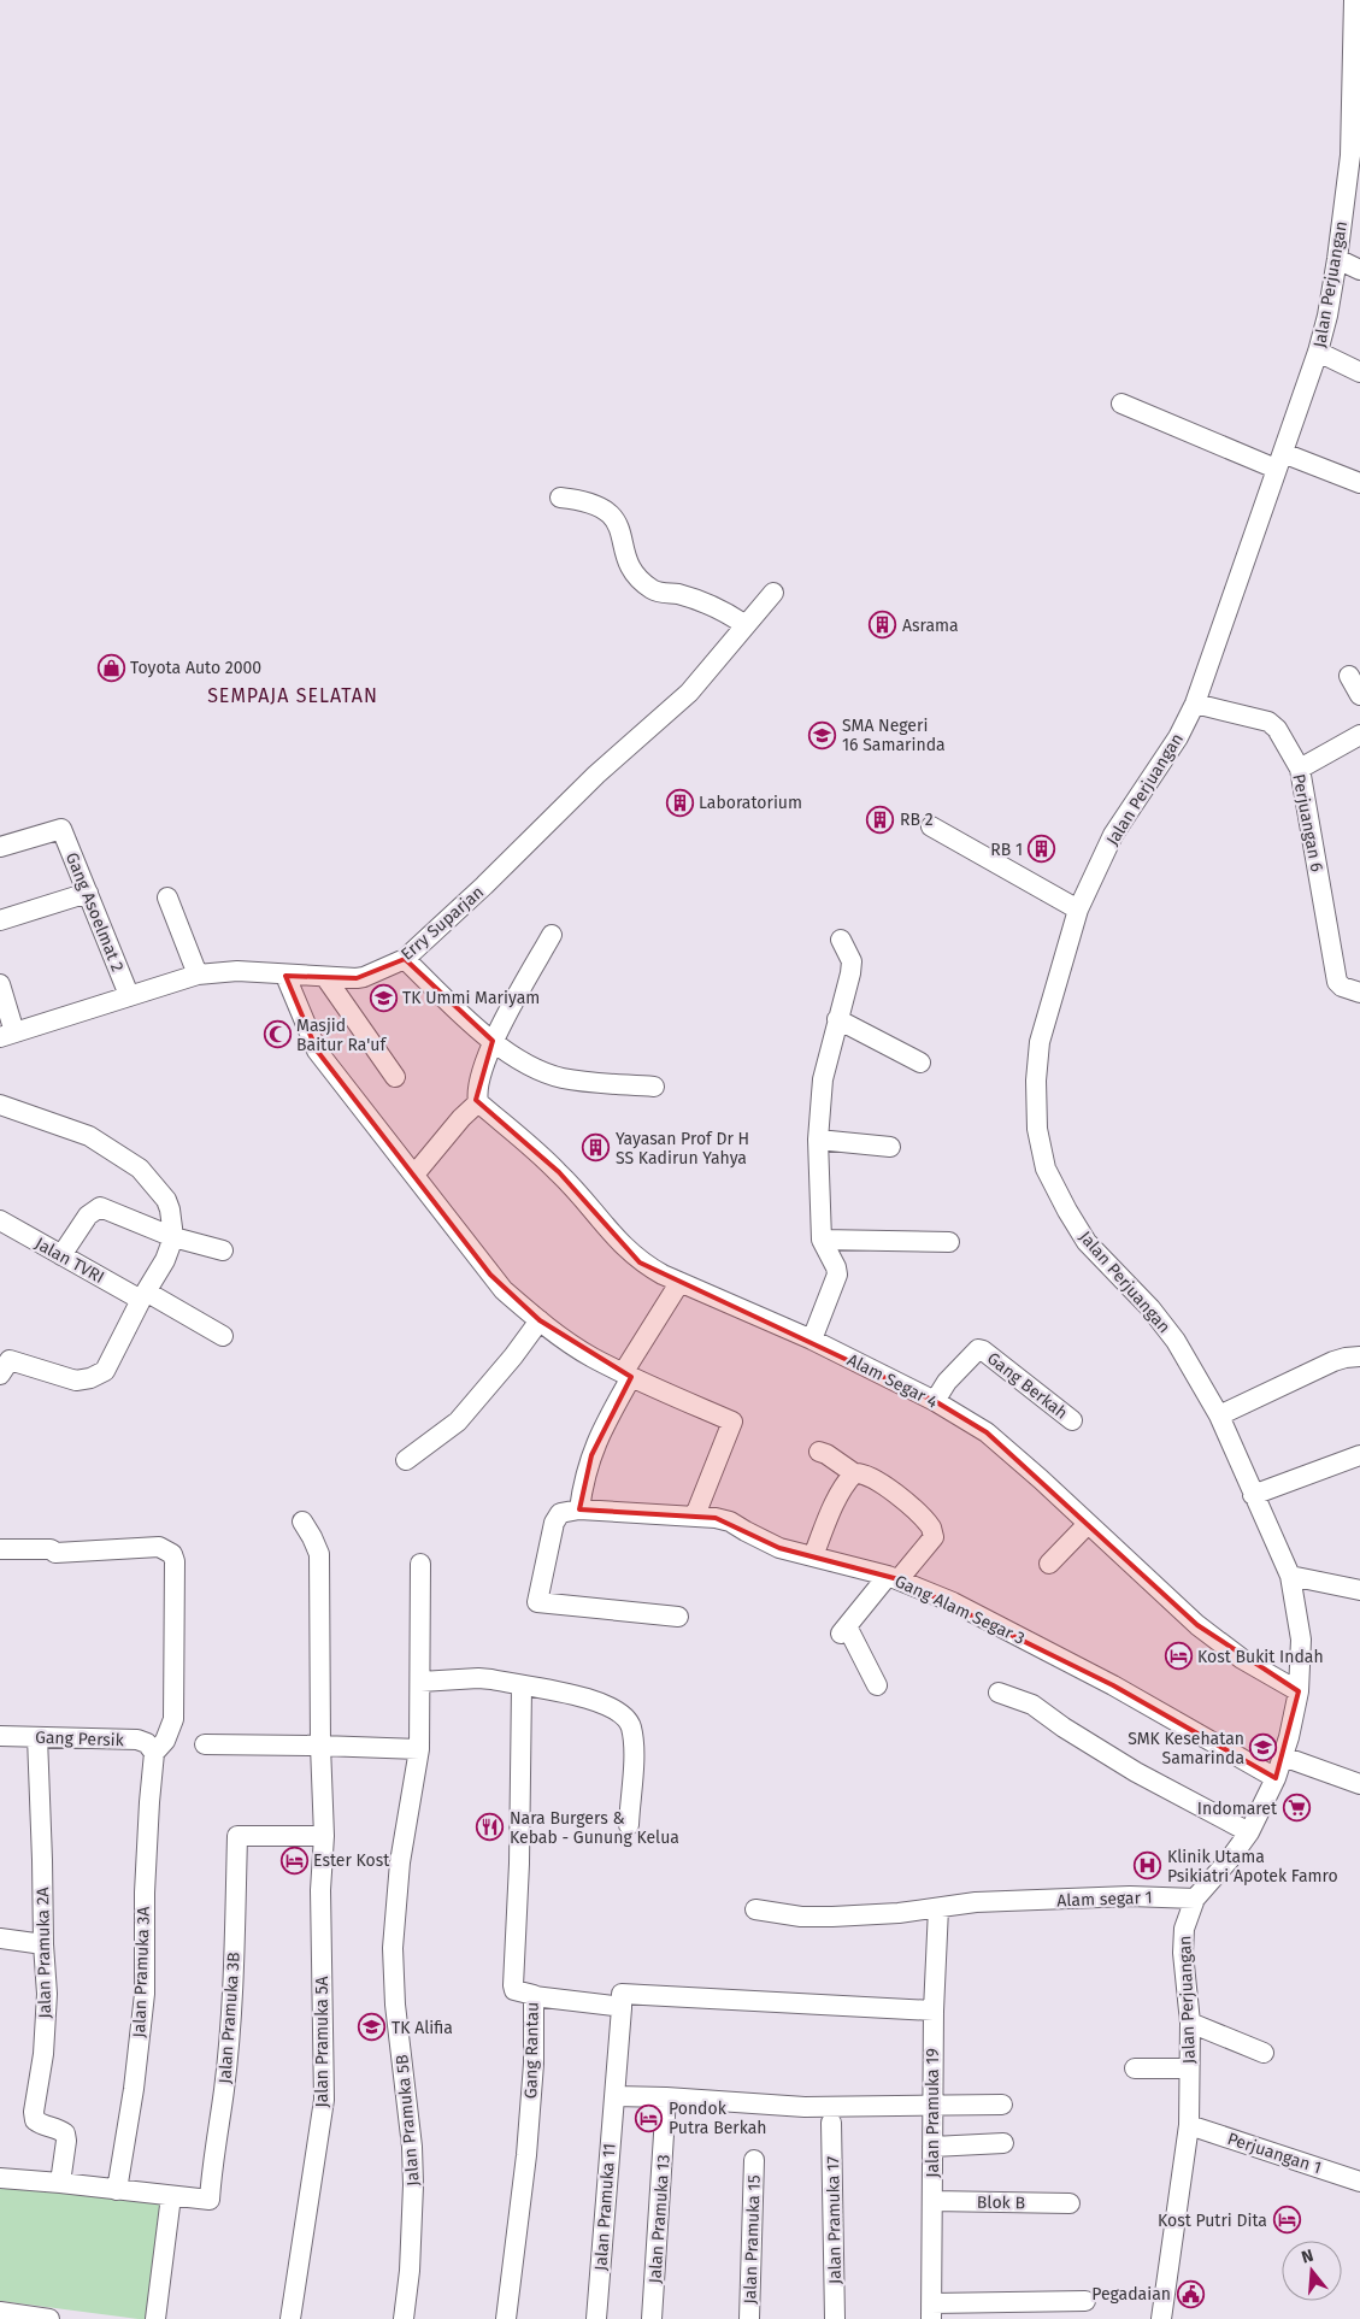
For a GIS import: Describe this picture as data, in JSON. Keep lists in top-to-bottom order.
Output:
{
  "streets": {
    "street": [
      "Jalan Perjuangan",
      "Perjuangan 6",
      "Gang Asoelmat 2",
      "Erry Suparjan",
      "Jalan TVRI",
      "Alam Segar 4",
      "Gang Berkah",
      "Gang Alam Segar 3",
      "Gang Persik",
      "Alam segar 1",
      "Jalan Pramuka 2A",
      "Jalan Pramuka 3A",
      "Jalan Pramuka 3B",
      "Jalan Pramuka 5A",
      "Gang Rantau",
      "Jalan Pramuka 19",
      "Jalan Pramuka 5B",
      "Perjuangan 1",
      "Blok B",
      "Jalan Pramuka 11",
      "Jalan Pramuka 13",
      "Jalan Pramuka 17",
      "Jalan Pramuka 15"
    ]
  },
  "crossings": [
    ["Jalan Perjuangan", "Perjuangan 6"],
    ["Jalan Perjuangan", "Alam Segar 4"],
    ["Jalan Perjuangan", "Gang Alam Segar 3"],
    ["Jalan Perjuangan", "Alam segar 1"],
    ["Jalan Perjuangan", "Perjuangan 1"],
    ["Gang Asoelmat 2", "Erry Suparjan"],
    ["Alam Segar 4", "Gang Berkah"],
    ["Gang Persik", "Jalan Pramuka 2A"],
    ["Gang Persik", "Jalan Pramuka 3A"],
    ["Alam segar 1", "Jalan Pramuka 19"],
    ["Jalan Pramuka 3B", "Jalan Pramuka 5A"],
    ["Jalan Pramuka 19", "Blok B"]
  ],
  "districts": ["SEMPAJA SELATAN"],
  "places": {
    "building": [
      "Asrama",
      "Laboratorium",
      "RB 2",
      "RB 1",
      "Yayasan Prof Dr H SS Kadirun Yahya"
    ],
    "shop": ["Toyota Auto 2000"],
    "school or university": [
      "SMA Negeri 16 Samarinda",
      "TK Ummi Mariyam",
      "SMK Kesehatan Samarinda",
      "TK Alifia"
    ],
    "mosque": ["Masjid Baitur Ra'uf"],
    "hotel": [
      "Kost Bukit Indah",
      "Ester Kost",
      "Pondok Putra Berkah",
      "Kost Putri Dita"
    ],
    "supermarket": ["Indomaret"],
    "restaurant": ["Nara Burgers & Kebab - Gunung Kelua"],
    "hospital": ["Klinik Utama Psikiatri Apotek Famro"],
    "public building": ["Pegadaian"]
  },
  "north": "top"
}
